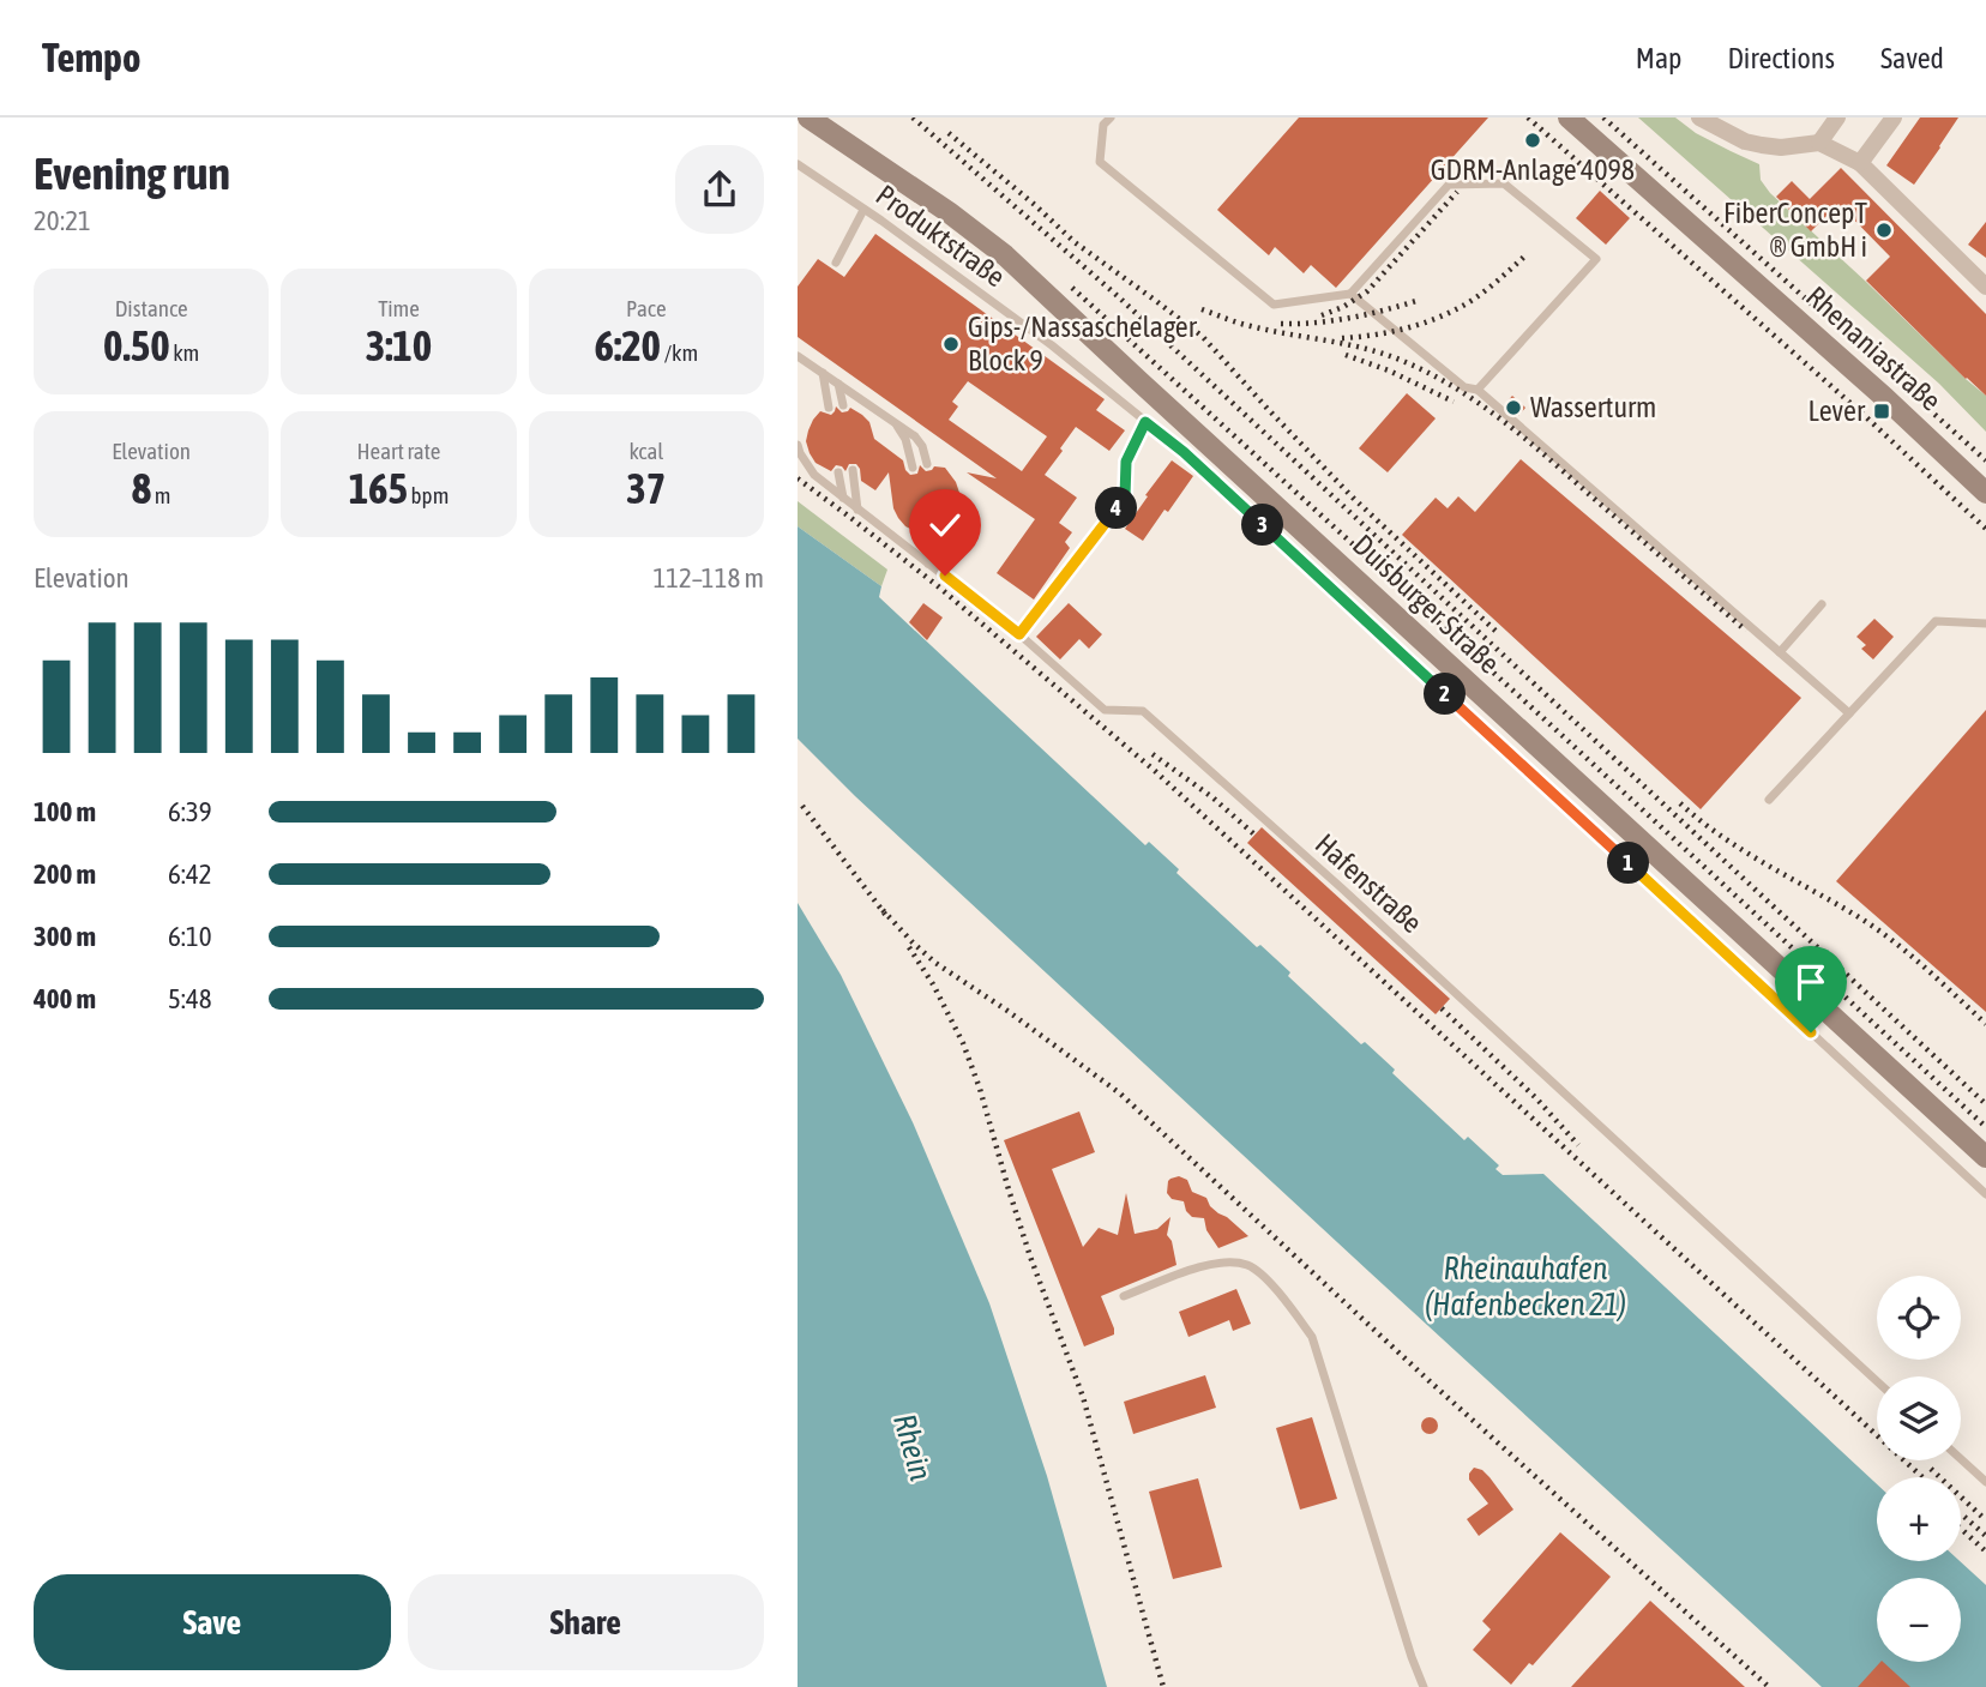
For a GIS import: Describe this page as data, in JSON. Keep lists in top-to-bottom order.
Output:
{
  "streets": {
    "street": ["Rhenaniastraße", "Duisburger Straße"],
    "lane": ["Produktstraße", "Hafenstraße"]
  },
  "water": ["Rheinauhafen (Hafenbecken 21)", "Rhein"],
  "places": {
    "other": [
      "GDRM-Anlage 4098",
      "FiberConcepT ® GmbH i",
      "Gips-/Nassaschelager Block 9",
      "Wasserturm"
    ],
    "transit": ["Lever"]
  },
  "page": {
    "header": "Tempo",
    "nav": ["Map", "Directions", "Saved"],
    "heading": ["Evening run", "20:21"],
    "stats": [
      ["Distance", "0.50 km"],
      ["Time", "3:10"],
      ["Pace", "6:20 /km"],
      ["Elevation", "8 m"],
      ["Heart rate", "165 bpm"],
      ["kcal", "37"]
    ],
    "pins": [
      "4",
      "3",
      "2",
      "1"
    ],
    "chart": ["Elevation", "112–118 m"],
    "list": [
      {
        "name": "100 m",
        "note": "6:39"
      },
      {
        "name": "200 m",
        "note": "6:42"
      },
      {
        "name": "300 m",
        "note": "6:10"
      },
      {
        "name": "400 m",
        "note": "5:48"
      }
    ],
    "map_buttons": ["+", "−"],
    "buttons": ["Save", "Share"]
  }
}
